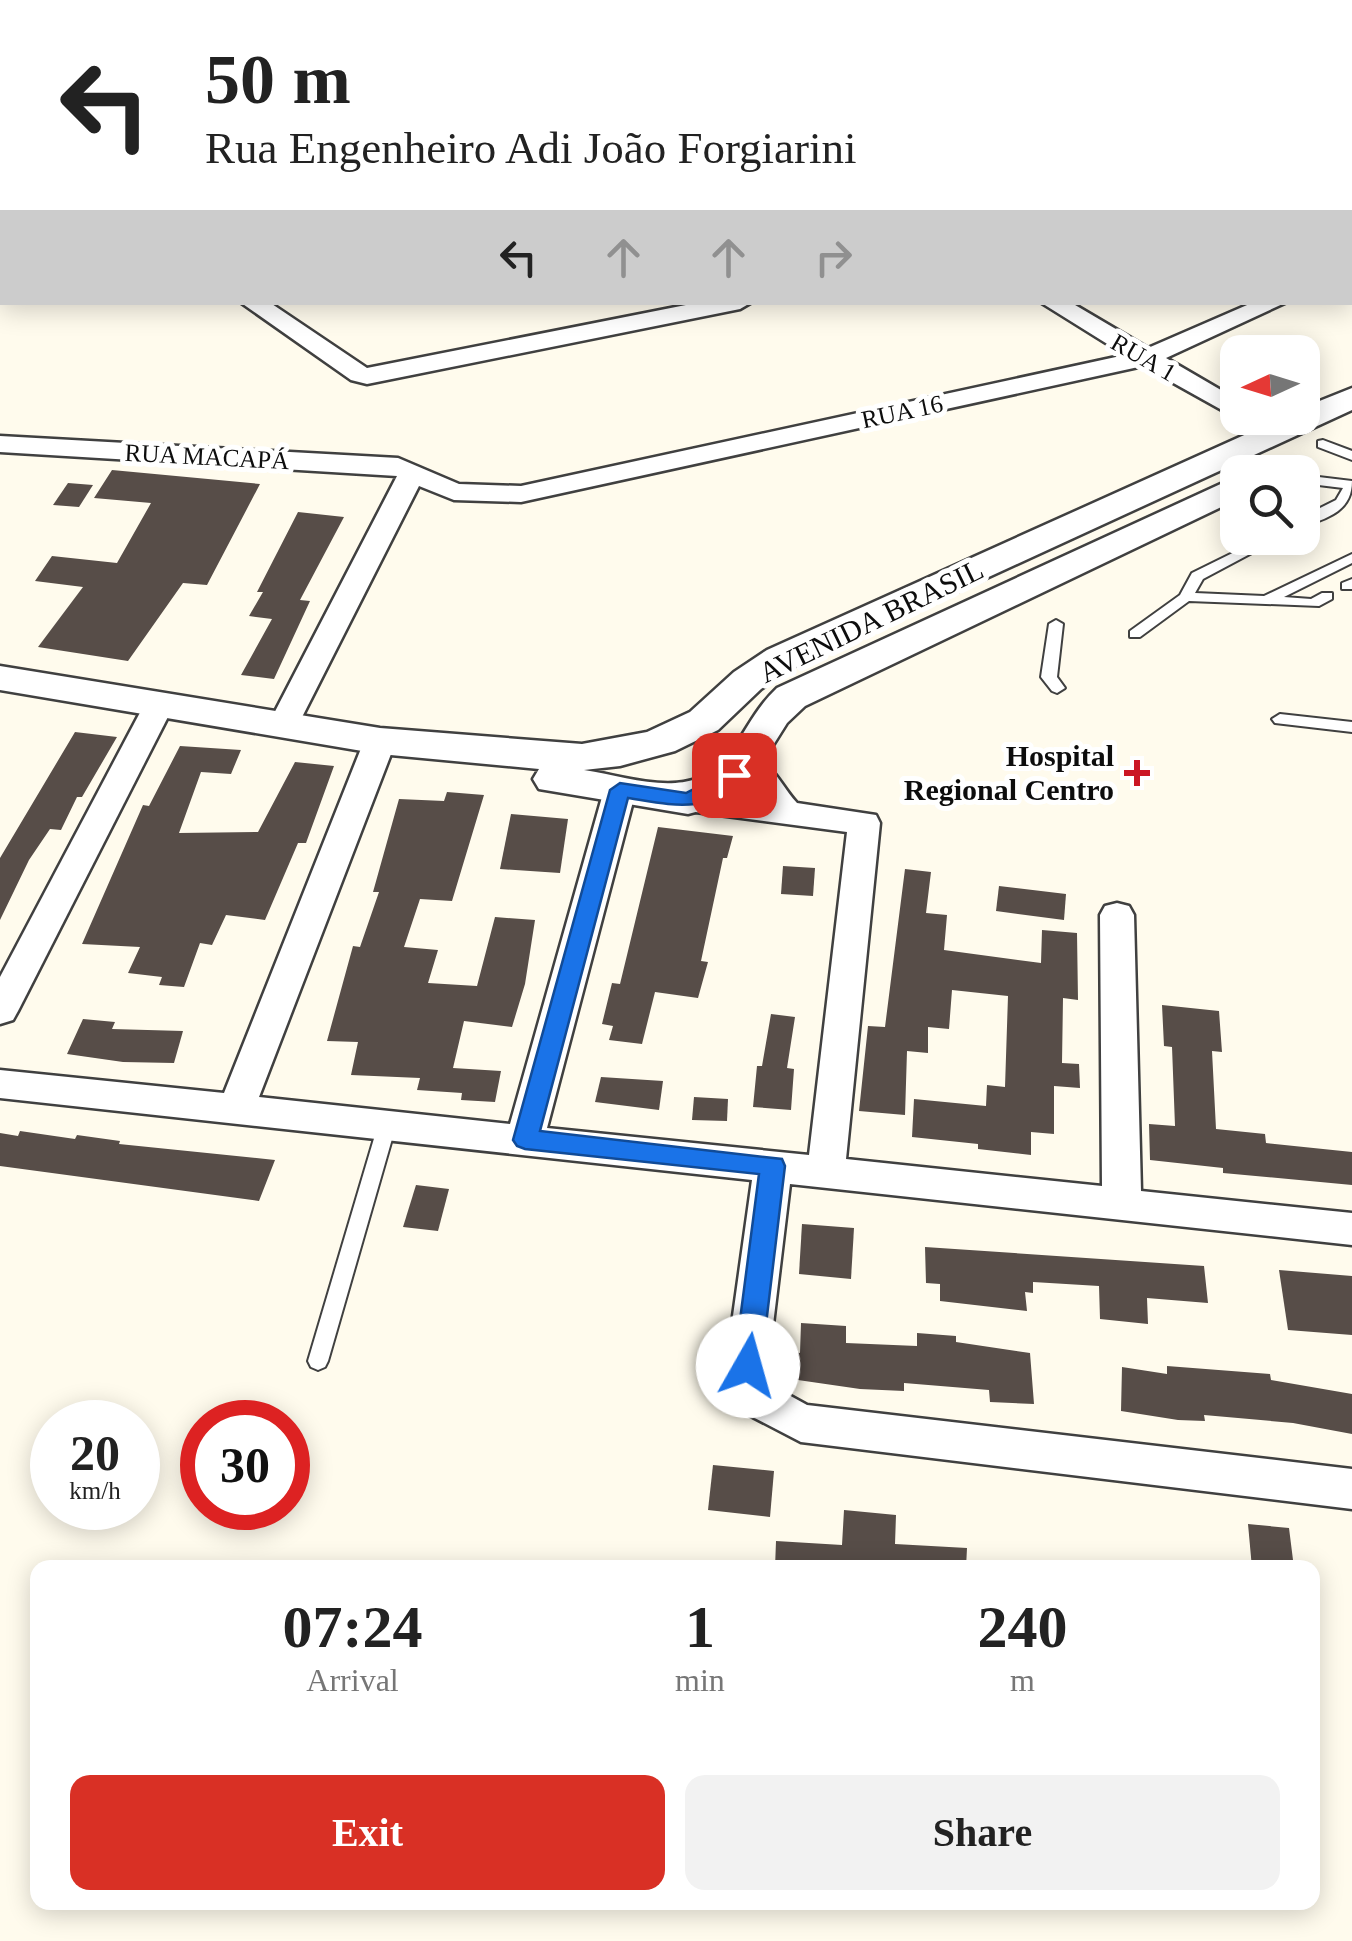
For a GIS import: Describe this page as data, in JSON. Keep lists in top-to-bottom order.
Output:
{
  "streets": {
    "street": [
      "RUA 1",
      "RUA 16",
      "RUA MACAPÁ",
      "AVENIDA BRASIL"
    ]
  },
  "crossings": [
    ["RUA 1", "RUA 16"],
    ["RUA 16", "RUA MACAPÁ"]
  ],
  "places": {
    "health": ["Hospital Regional Centro"]
  },
  "north": "left",
  "page": {
    "turn": ["50 m", "Rua Engenheiro Adi João Forgiarini"],
    "speed": "20 km/h",
    "limit": "30",
    "eta": [
      "07:24",
      "Arrival",
      "1",
      "min",
      "240",
      "m"
    ],
    "buttons": ["Exit", "Share"]
  }
}
